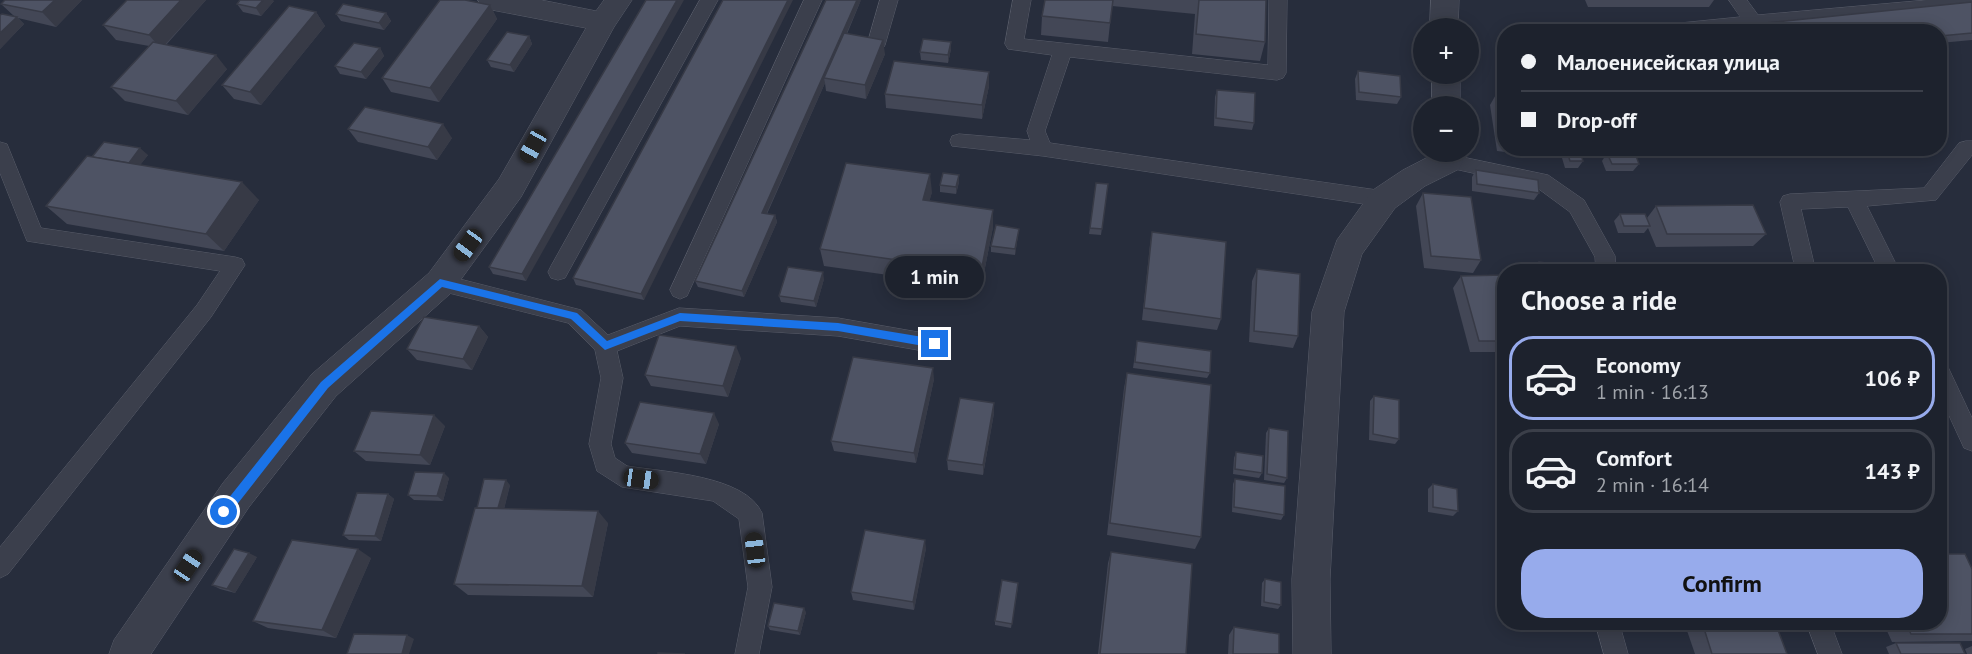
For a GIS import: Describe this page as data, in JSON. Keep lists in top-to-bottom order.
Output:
{
  "page": {
    "map_buttons": ["+", "−"],
    "banner": ["Малоенисейская улица", "Drop-off"],
    "bubble": "1 min",
    "heading": "Choose a ride",
    "list": [
      {
        "name": "Economy",
        "note": "1 min · 16:13",
        "value": "106 ₽"
      },
      {
        "name": "Comfort",
        "note": "2 min · 16:14",
        "value": "143 ₽"
      }
    ],
    "buttons": "Confirm"
  }
}
